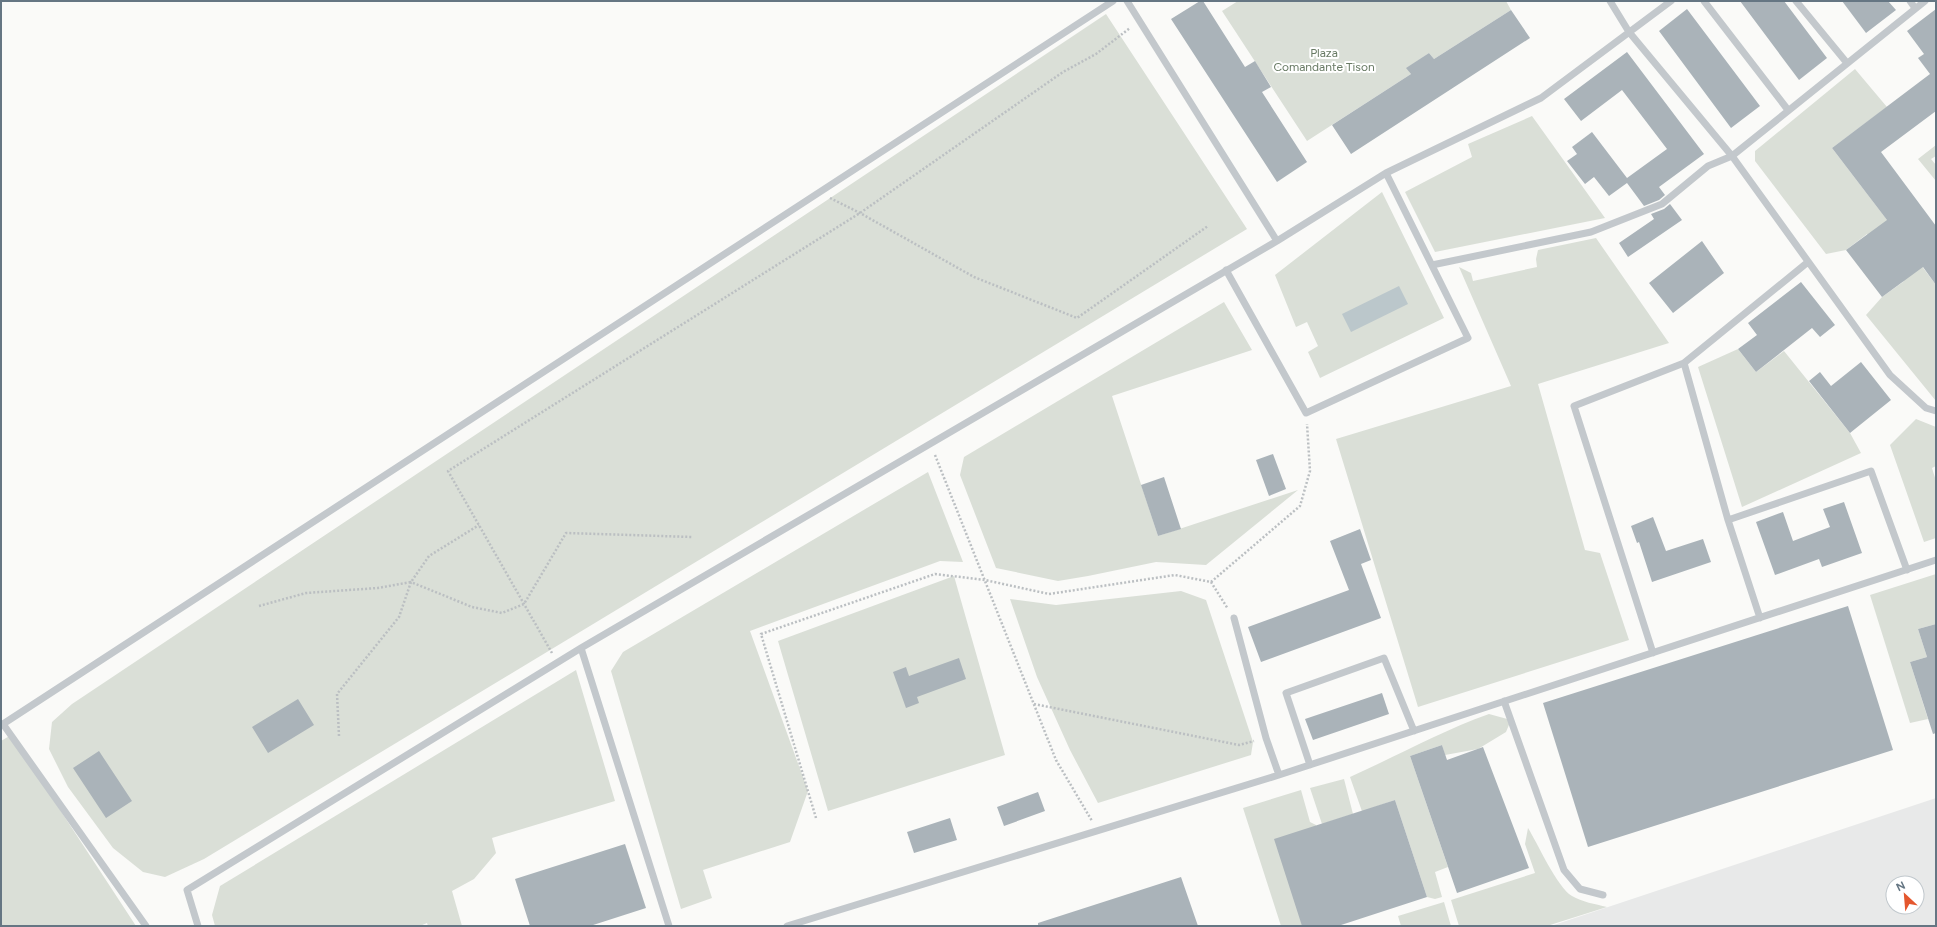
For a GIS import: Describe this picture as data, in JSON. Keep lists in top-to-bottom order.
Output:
{
  "parks": ["Plaza Comandante Tison"],
  "north": "top left"
}
